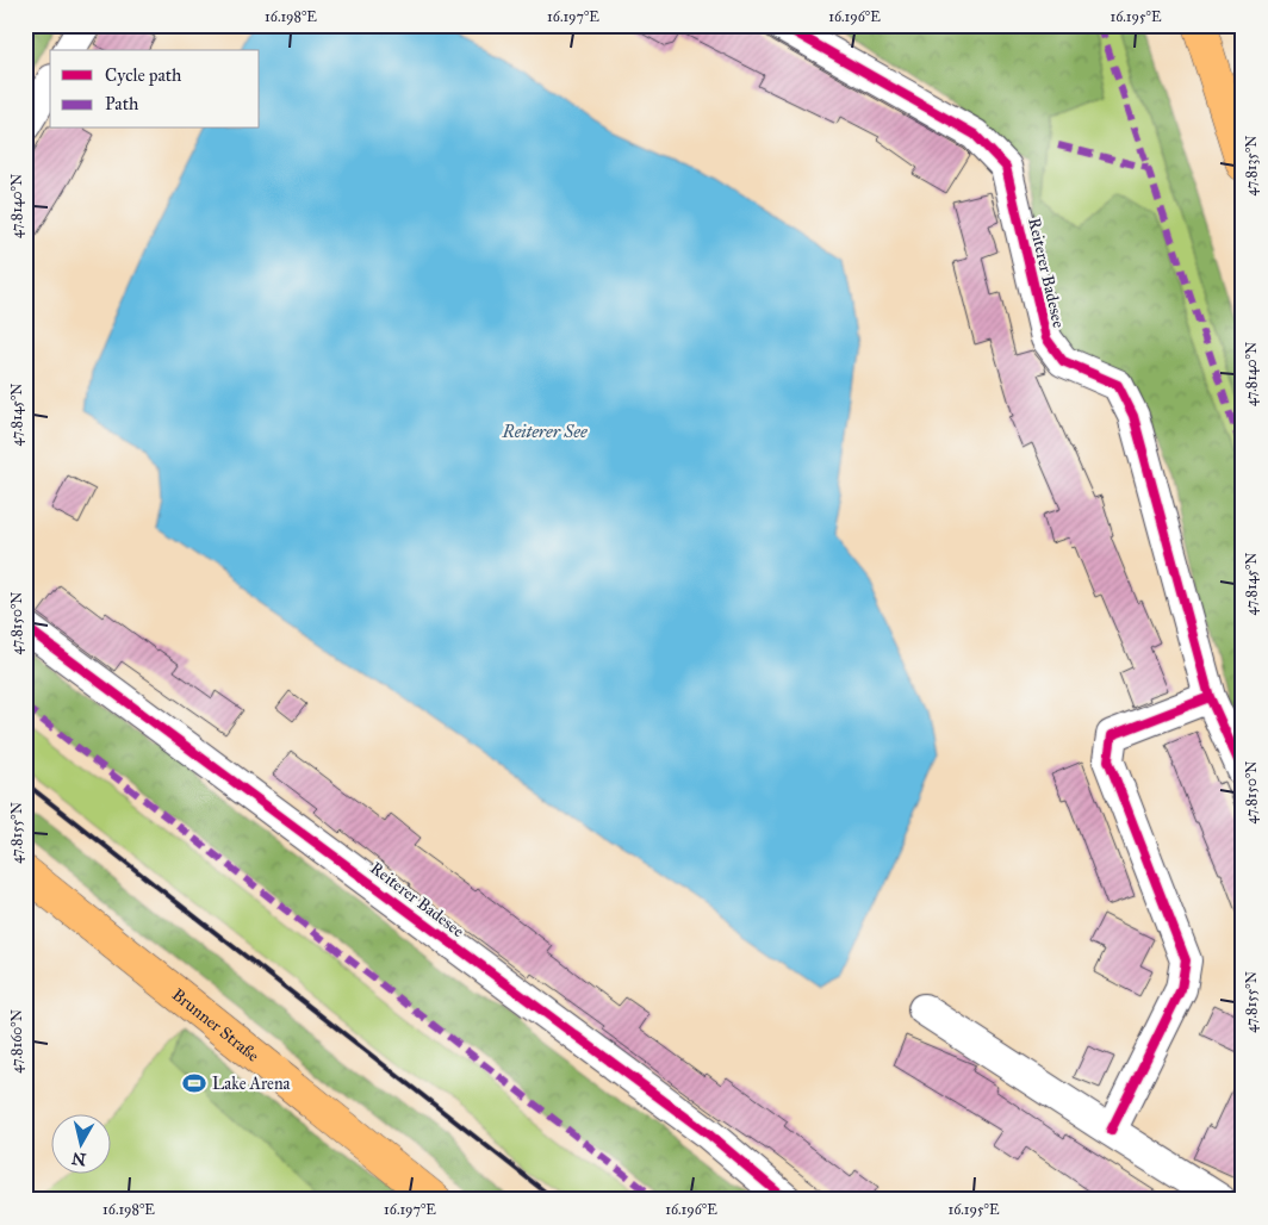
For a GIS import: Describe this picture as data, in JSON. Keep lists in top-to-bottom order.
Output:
{
  "streets": {
    "main road": ["Brunner Straße"],
    "street": ["Reiterer Badesee"]
  },
  "water": ["Reiterer See"],
  "places": {
    "sports": ["Lake Arena"]
  },
  "legend": ["Cycle path", "Path"],
  "north": "bottom",
  "coordinates": [
    "16.198°E",
    "16.197°E",
    "16.196°E",
    "16.195°E",
    "47.8135°N",
    "47.8140°N",
    "47.8145°N",
    "47.8150°N",
    "47.8155°N",
    "47.8160°N"
  ]
}
